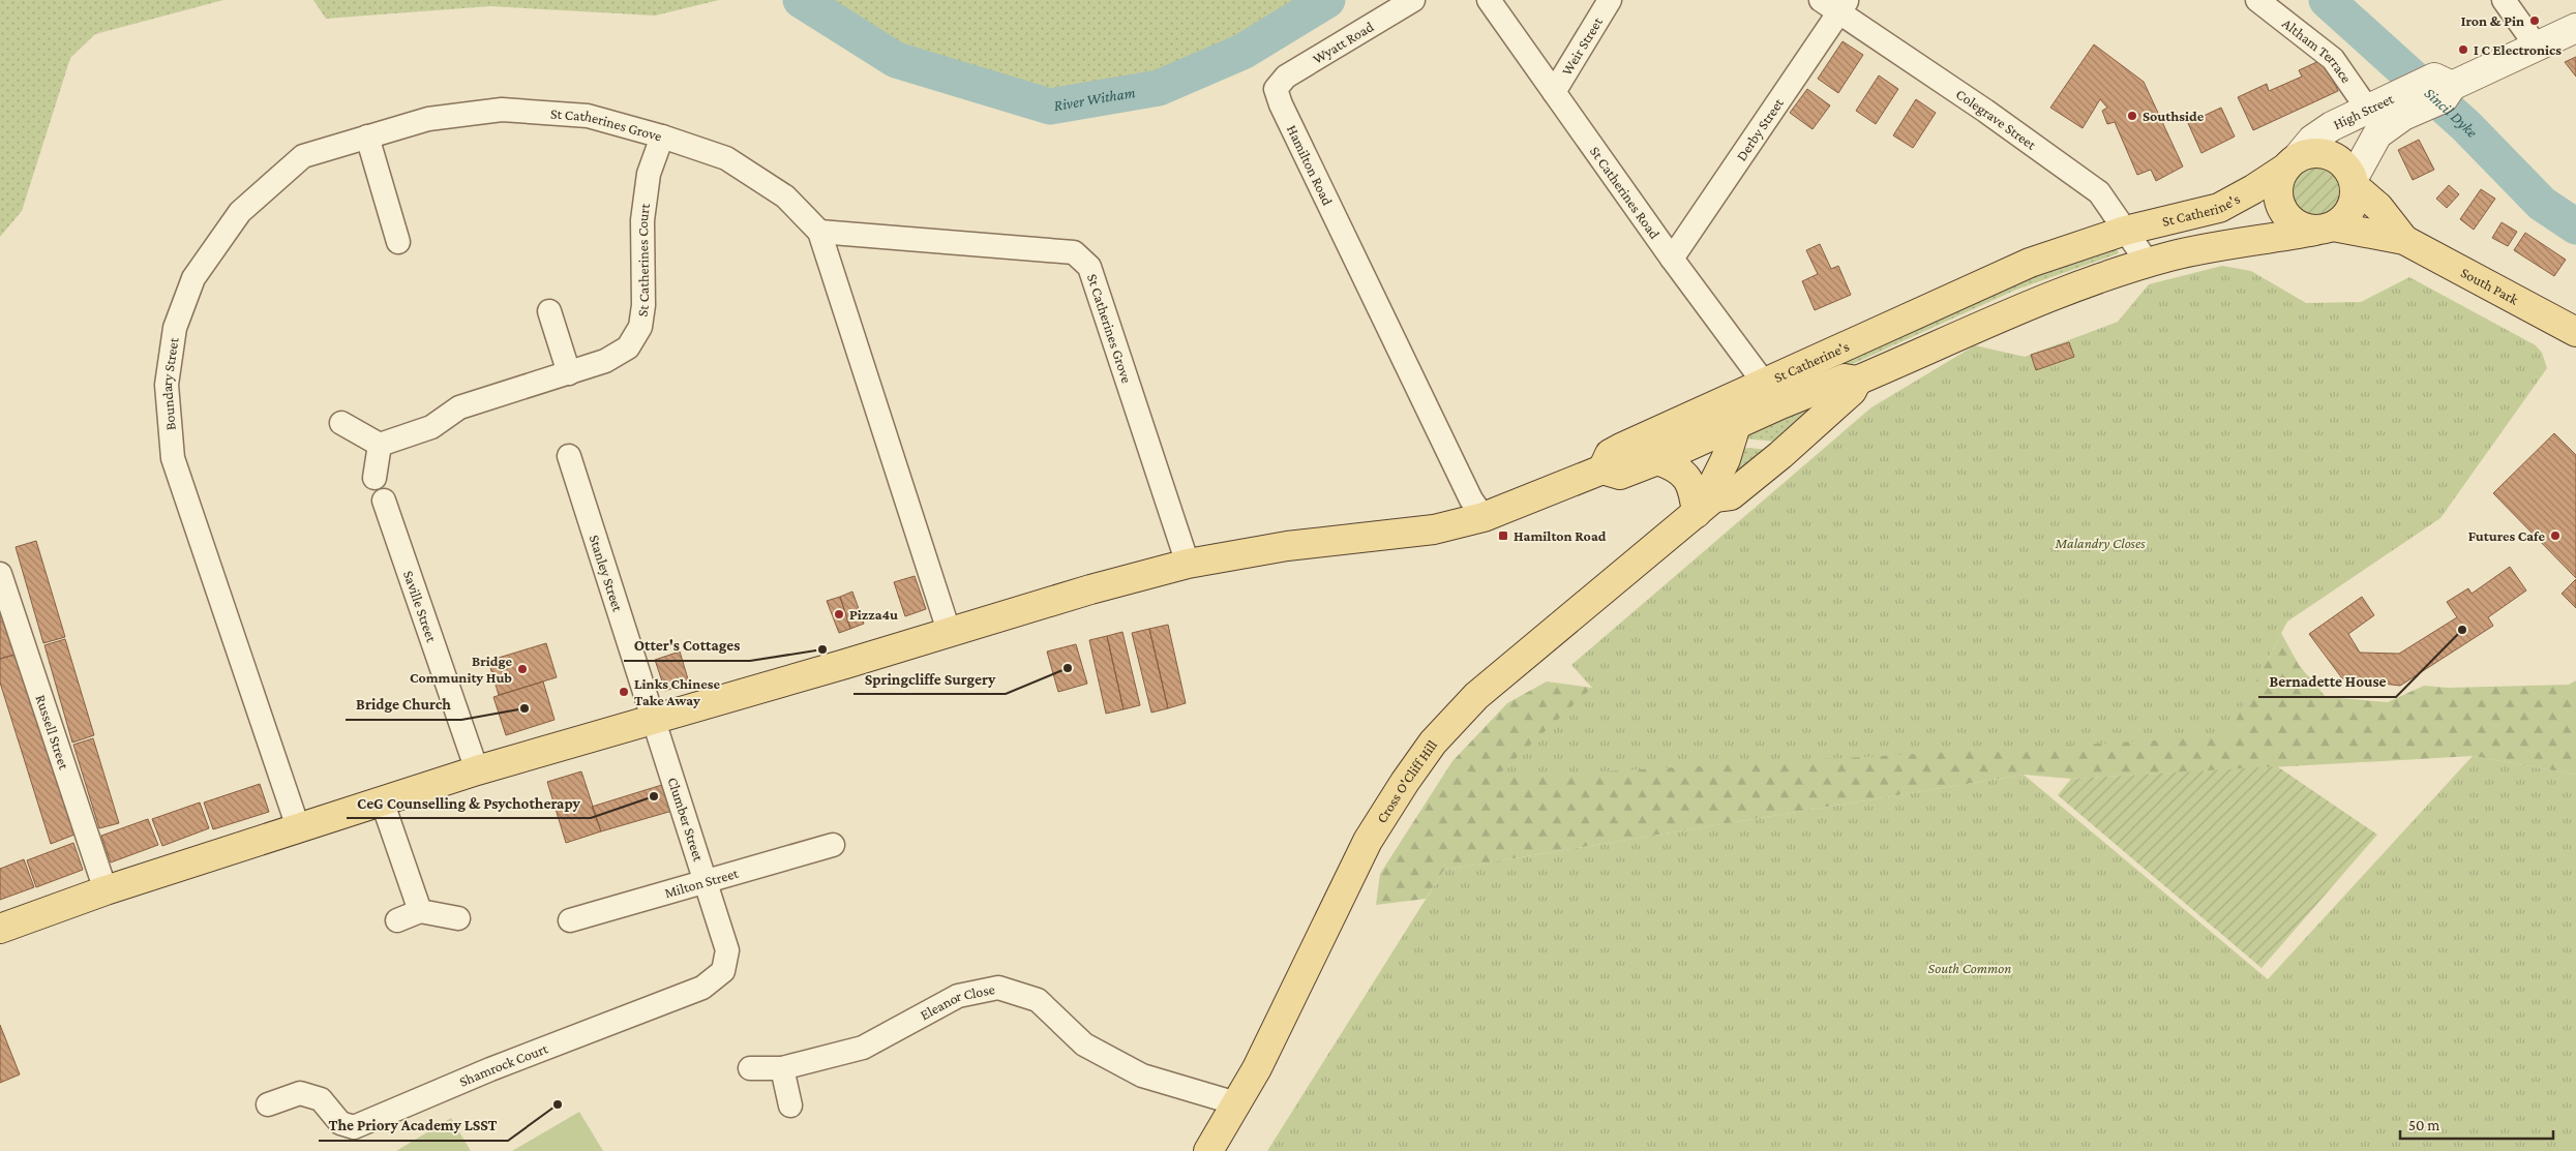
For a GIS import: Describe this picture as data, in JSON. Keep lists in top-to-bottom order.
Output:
{
  "streets": {
    "main road": ["St Catherine's", "South Park", "Cross O'Cliff Hill"],
    "street": [
      "Wyatt Road",
      "Weir Street",
      "Altham Terrace",
      "High Street",
      "Colegrave Street",
      "St Catherines Grove",
      "Derby Street",
      "Hamilton Road",
      "St Catherines Road",
      "St Catherines Court",
      "Boundary Street",
      "Stanley Street",
      "Saville Street",
      "Russell Street",
      "Clumber Street",
      "Milton Street",
      "Eleanor Close",
      "Shamrock Court"
    ]
  },
  "crossings": [
    ["Wyatt Road", "Hamilton Road"],
    ["Weir Street", "St Catherines Road"],
    ["Altham Terrace", "High Street"],
    ["High Street", "St Catherine's"],
    ["High Street", "South Park"],
    ["Colegrave Street", "Derby Street"],
    ["Colegrave Street", "St Catherine's"],
    ["St Catherines Grove", "St Catherines Court"],
    ["St Catherines Grove", "Boundary Street"],
    ["Derby Street", "St Catherines Road"],
    ["St Catherines Road", "St Catherine's"],
    ["St Catherine's", "South Park"],
    ["St Catherine's", "Cross O'Cliff Hill"],
    ["Stanley Street", "Clumber Street"],
    ["Cross O'Cliff Hill", "Eleanor Close"],
    ["Clumber Street", "Milton Street"],
    ["Clumber Street", "Shamrock Court"]
  ],
  "water": ["River Witham", "Sincil Dyke"],
  "parks": ["Malandry Closes", "South Common"],
  "places": {
    "other": [
      "Iron & Pin",
      "I C Electronics",
      "Southside",
      "Futures Cafe",
      "Pizza4u",
      "Bernadette House",
      "Otter's Cottages",
      "Springcliffe Surgery",
      "Bridge Community Hub",
      "Links Chinese Take Away",
      "Bridge Church",
      "CeG Counselling & Psychotherapy",
      "The Priory Academy LSST"
    ],
    "transit": ["Hamilton Road"]
  },
  "scale_bar": "50 m"
}
